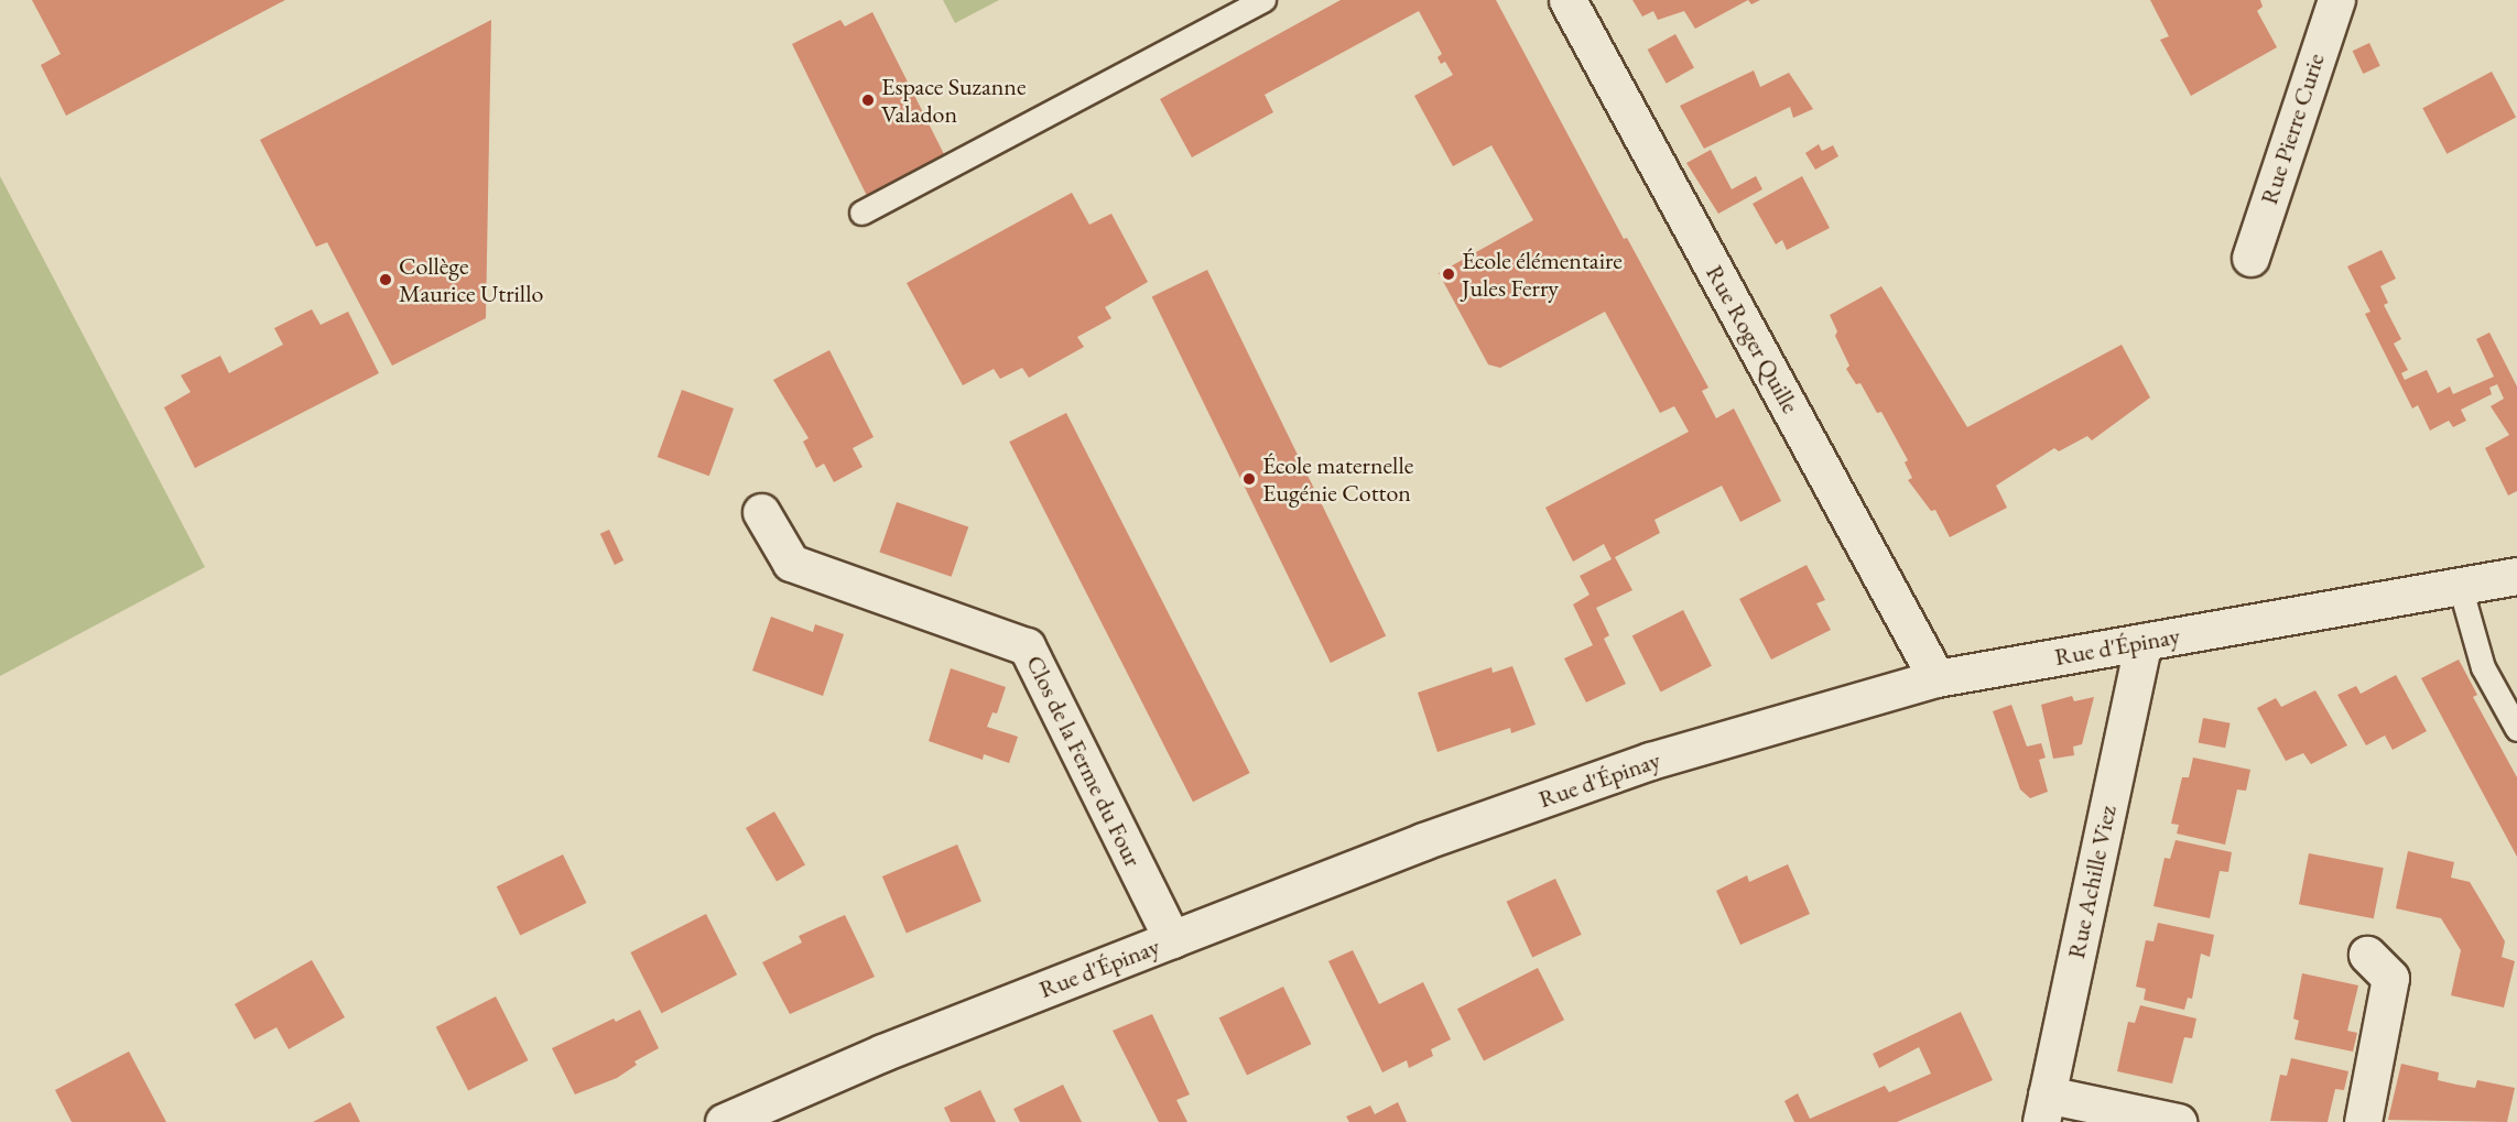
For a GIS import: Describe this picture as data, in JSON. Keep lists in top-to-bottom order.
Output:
{
  "streets": {
    "street": [
      "Rue Pierre Curie",
      "Rue Roger Quille",
      "Rue d'Épinay",
      "Clos de la Ferme du Four",
      "Rue Achille Viez"
    ]
  },
  "crossings": [
    ["Rue Roger Quille", "Rue d'Épinay"],
    ["Rue d'Épinay", "Clos de la Ferme du Four"],
    ["Rue d'Épinay", "Rue Achille Viez"]
  ],
  "places": [
    "Espace Suzanne Valadon",
    "École élémentaire Jules Ferry",
    "Collège Maurice Utrillo",
    "École maternelle Eugénie Cotton"
  ]
}
